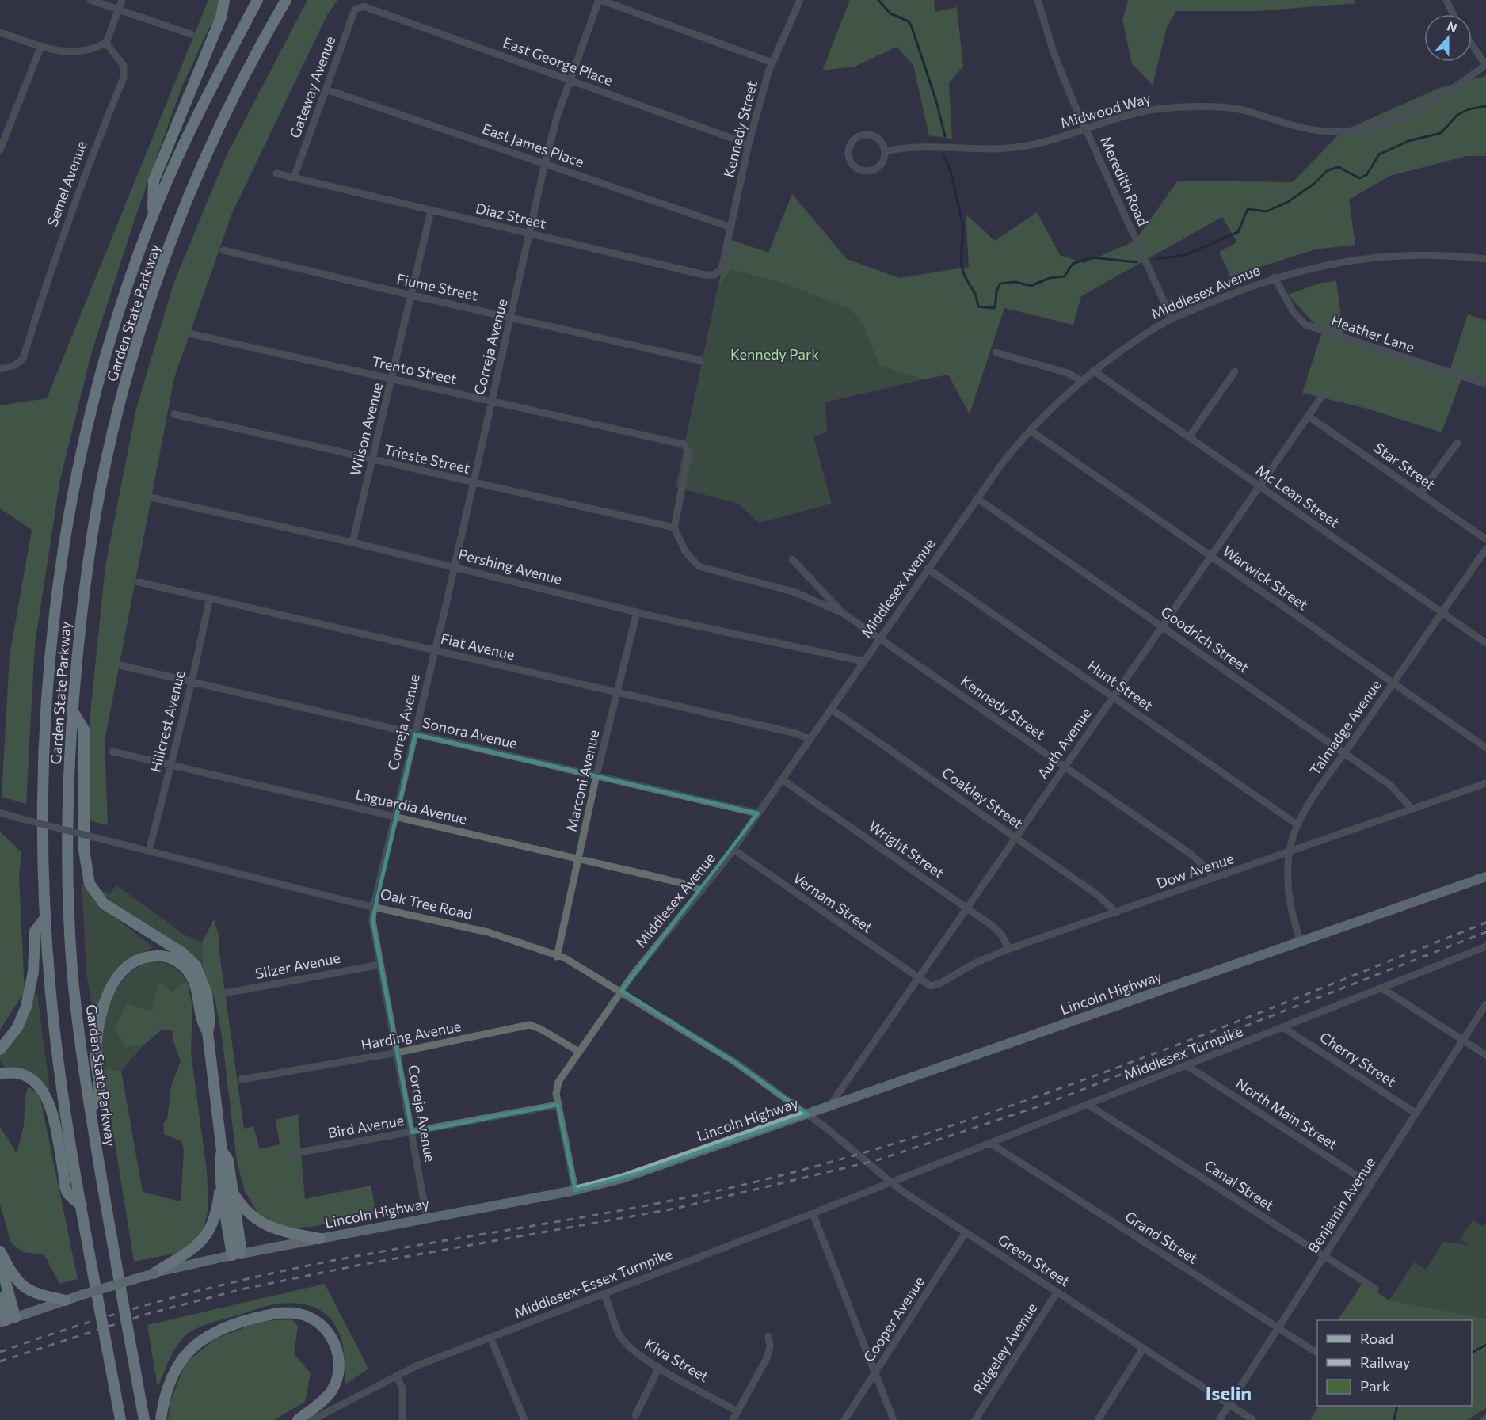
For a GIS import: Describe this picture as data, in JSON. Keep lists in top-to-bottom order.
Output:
{
  "streets": {
    "highway": ["Garden State Parkway"],
    "main road": ["Lincoln Highway"],
    "street": [
      "East George Place",
      "Gateway Avenue",
      "Midwood Way",
      "Kennedy Street",
      "East James Place",
      "Meredith Road",
      "Semel Avenue",
      "Diaz Street",
      "Fiume Street",
      "Middlesex Avenue",
      "Heather Lane",
      "Correja Avenue",
      "Trento Street",
      "Wilson Avenue",
      "Trieste Street",
      "Star Street",
      "Mc Lean Street",
      "Pershing Avenue",
      "Warwick Street",
      "Goodrich Street",
      "Fiat Avenue",
      "Hunt Street",
      "Hillcrest Avenue",
      "Talmadge Avenue",
      "Sonora Avenue",
      "Auth Avenue",
      "Marconi Avenue",
      "Coakley Street",
      "Laguardia Avenue",
      "Wright Street",
      "Dow Avenue",
      "Vernam Street",
      "Oak Tree Road",
      "Silzer Avenue",
      "Harding Avenue",
      "Middlesex Turnpike",
      "Cherry Street",
      "North Main Street",
      "Bird Avenue",
      "Canal Street",
      "Benjamin Avenue",
      "Grand Street",
      "Green Street",
      "Middlesex-Essex Turnpike",
      "Cooper Avenue",
      "Ridgeley Avenue",
      "Kiva Street"
    ]
  },
  "crossings": [
    ["East George Place", "Gateway Avenue"],
    ["East George Place", "Kennedy Street"],
    ["East George Place", "Correja Avenue"],
    ["Gateway Avenue", "East James Place"],
    ["Gateway Avenue", "Diaz Street"],
    ["Midwood Way", "Meredith Road"],
    ["Kennedy Street", "East James Place"],
    ["Kennedy Street", "Diaz Street"],
    ["Kennedy Street", "Middlesex Avenue"],
    ["Kennedy Street", "Trento Street"],
    ["Kennedy Street", "Trieste Street"],
    ["Kennedy Street", "Auth Avenue"],
    ["Kennedy Street", "Dow Avenue"],
    ["East James Place", "Correja Avenue"],
    ["Meredith Road", "Middlesex Avenue"],
    ["Diaz Street", "Correja Avenue"],
    ["Diaz Street", "Wilson Avenue"],
    ["Fiume Street", "Correja Avenue"],
    ["Fiume Street", "Wilson Avenue"],
    ["Middlesex Avenue", "Heather Lane"],
    ["Middlesex Avenue", "Mc Lean Street"],
    ["Middlesex Avenue", "Pershing Avenue"],
    ["Middlesex Avenue", "Warwick Street"],
    ["Middlesex Avenue", "Goodrich Street"],
    ["Middlesex Avenue", "Fiat Avenue"],
    ["Middlesex Avenue", "Hunt Street"],
    ["Middlesex Avenue", "Sonora Avenue"],
    ["Middlesex Avenue", "Coakley Street"],
    ["Middlesex Avenue", "Laguardia Avenue"],
    ["Middlesex Avenue", "Wright Street"],
    ["Middlesex Avenue", "Vernam Street"],
    ["Middlesex Avenue", "Oak Tree Road"],
    ["Middlesex Avenue", "Lincoln Highway"],
    ["Middlesex Avenue", "Harding Avenue"],
    ["Middlesex Avenue", "Bird Avenue"],
    ["Correja Avenue", "Trento Street"],
    ["Correja Avenue", "Trieste Street"],
    ["Correja Avenue", "Pershing Avenue"],
    ["Correja Avenue", "Fiat Avenue"],
    ["Correja Avenue", "Sonora Avenue"],
    ["Correja Avenue", "Laguardia Avenue"],
    ["Correja Avenue", "Oak Tree Road"],
    ["Correja Avenue", "Silzer Avenue"],
    ["Correja Avenue", "Lincoln Highway"],
    ["Correja Avenue", "Harding Avenue"],
    ["Correja Avenue", "Bird Avenue"],
    ["Trento Street", "Wilson Avenue"],
    ["Trento Street", "Trieste Street"],
    ["Wilson Avenue", "Trieste Street"],
    ["Wilson Avenue", "Pershing Avenue"],
    ["Star Street", "Auth Avenue"],
    ["Mc Lean Street", "Talmadge Avenue"],
    ["Mc Lean Street", "Auth Avenue"],
    ["Pershing Avenue", "Marconi Avenue"],
    ["Warwick Street", "Talmadge Avenue"],
    ["Warwick Street", "Auth Avenue"],
    ["Goodrich Street", "Talmadge Avenue"],
    ["Goodrich Street", "Auth Avenue"],
    ["Goodrich Street", "Dow Avenue"],
    ["Fiat Avenue", "Hillcrest Avenue"],
    ["Fiat Avenue", "Marconi Avenue"],
    ["Hunt Street", "Talmadge Avenue"],
    ["Hunt Street", "Auth Avenue"],
    ["Hillcrest Avenue", "Sonora Avenue"],
    ["Hillcrest Avenue", "Laguardia Avenue"],
    ["Hillcrest Avenue", "Oak Tree Road"],
    ["Talmadge Avenue", "Dow Avenue"],
    ["Talmadge Avenue", "Lincoln Highway"],
    ["Sonora Avenue", "Marconi Avenue"],
    ["Auth Avenue", "Coakley Street"],
    ["Auth Avenue", "Wright Street"],
    ["Auth Avenue", "Dow Avenue"],
    ["Auth Avenue", "Vernam Street"],
    ["Auth Avenue", "Lincoln Highway"],
    ["Marconi Avenue", "Laguardia Avenue"],
    ["Marconi Avenue", "Oak Tree Road"],
    ["Coakley Street", "Dow Avenue"],
    ["Wright Street", "Dow Avenue"],
    ["Dow Avenue", "Vernam Street"],
    ["Oak Tree Road", "Lincoln Highway"],
    ["Oak Tree Road", "Green Street"],
    ["Lincoln Highway", "Green Street"],
    ["Middlesex Turnpike", "Cherry Street"],
    ["Middlesex Turnpike", "North Main Street"],
    ["Middlesex Turnpike", "Canal Street"],
    ["Middlesex Turnpike", "Grand Street"],
    ["Middlesex Turnpike", "Green Street"],
    ["Middlesex Turnpike", "Middlesex-Essex Turnpike"],
    ["Cherry Street", "Benjamin Avenue"],
    ["North Main Street", "Benjamin Avenue"],
    ["Canal Street", "Benjamin Avenue"],
    ["Benjamin Avenue", "Grand Street"],
    ["Benjamin Avenue", "Green Street"],
    ["Green Street", "Middlesex-Essex Turnpike"],
    ["Green Street", "Cooper Avenue"],
    ["Green Street", "Ridgeley Avenue"],
    ["Middlesex-Essex Turnpike", "Kiva Street"]
  ],
  "districts": ["Iselin"],
  "parks": ["Kennedy Park"],
  "legend": ["Road", "Railway", "Park"],
  "north": "top"
}
